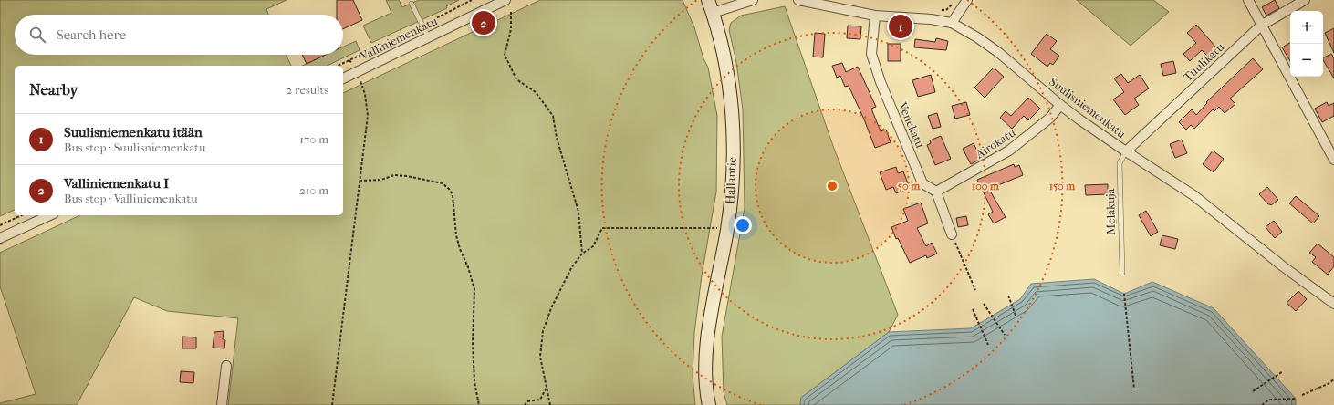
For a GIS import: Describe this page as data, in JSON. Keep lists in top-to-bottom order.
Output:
{
  "streets": {
    "street": [
      "Valliniemenkatu",
      "Tuulikatu",
      "Suulisniemenkatu",
      "Venekatu",
      "Airokatu",
      "Hallantie"
    ],
    "lane": ["Melakuja"]
  },
  "crossings": [
    ["Tuulikatu", "Suulisniemenkatu"],
    ["Tuulikatu", "Melakuja"],
    ["Suulisniemenkatu", "Venekatu"],
    ["Suulisniemenkatu", "Airokatu"],
    ["Suulisniemenkatu", "Melakuja"],
    ["Venekatu", "Airokatu"]
  ],
  "page": {
    "pins": ["2", "1"],
    "map_buttons": ["+", "−"],
    "search": "Search here",
    "heading": ["Nearby", "2 results"],
    "list": [
      {
        "mark": "1",
        "name": "Suulisniemenkatu itään",
        "note": "Bus stop · Suulisniemenkatu",
        "value": "170 m"
      },
      {
        "mark": "2",
        "name": "Valliniemenkatu I",
        "note": "Bus stop · Valliniemenkatu",
        "value": "210 m"
      }
    ]
  },
  "rings": ["50 m", "100 m", "150 m"]
}
